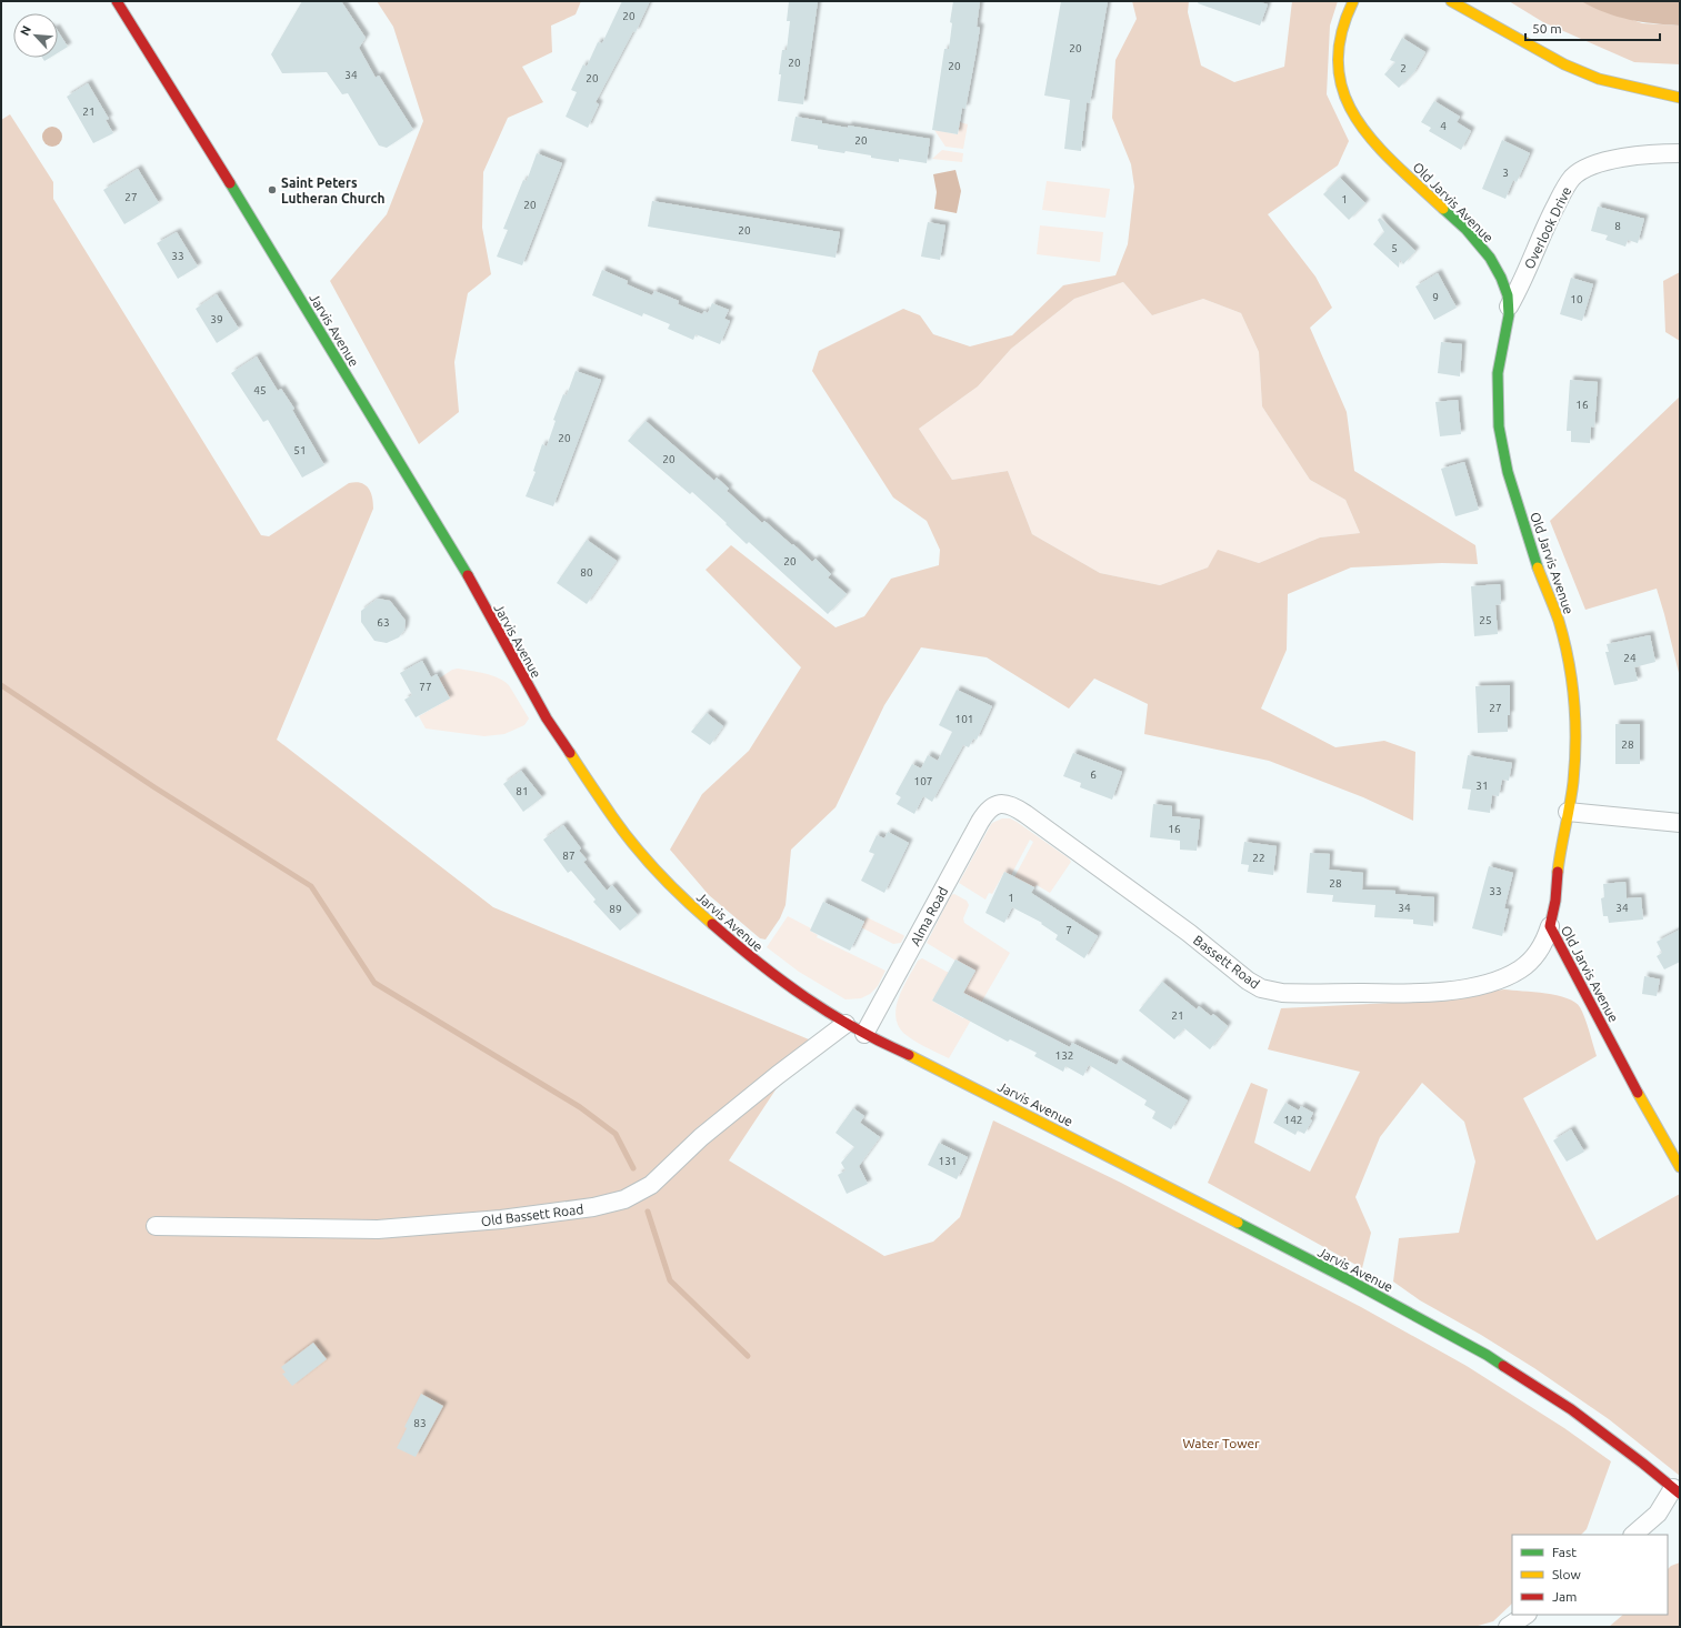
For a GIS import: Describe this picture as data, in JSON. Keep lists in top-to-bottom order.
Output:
{
  "streets": {
    "street": [
      "Old Jarvis Avenue",
      "Overlook Drive",
      "Jarvis Avenue",
      "Alma Road",
      "Bassett Road",
      "Old Bassett Road"
    ]
  },
  "crossings": [
    ["Old Jarvis Avenue", "Overlook Drive"],
    ["Old Jarvis Avenue", "Bassett Road"],
    ["Jarvis Avenue", "Alma Road"],
    ["Jarvis Avenue", "Old Bassett Road"],
    ["Alma Road", "Bassett Road"]
  ],
  "parks": ["Water Tower"],
  "places": ["Saint Peters Lutheran Church"],
  "house_numbers": [
    "20",
    "20",
    "20",
    "20",
    "2",
    "34",
    "20",
    "21",
    "4",
    "20",
    "3",
    "27",
    "1",
    "20",
    "8",
    "20",
    "5",
    "33",
    "9",
    "10",
    "39",
    "45",
    "16",
    "20",
    "51",
    "20",
    "20",
    "80",
    "25",
    "63",
    "24",
    "77",
    "27",
    "101",
    "28",
    "6",
    "107",
    "31",
    "81",
    "16",
    "87",
    "22",
    "28",
    "33",
    "1",
    "34",
    "34",
    "89",
    "7",
    "21",
    "132",
    "142",
    "131",
    "83"
  ],
  "legend": ["Fast", "Slow", "Jam"],
  "scale_bar": "50 m",
  "north": "top left"
}
